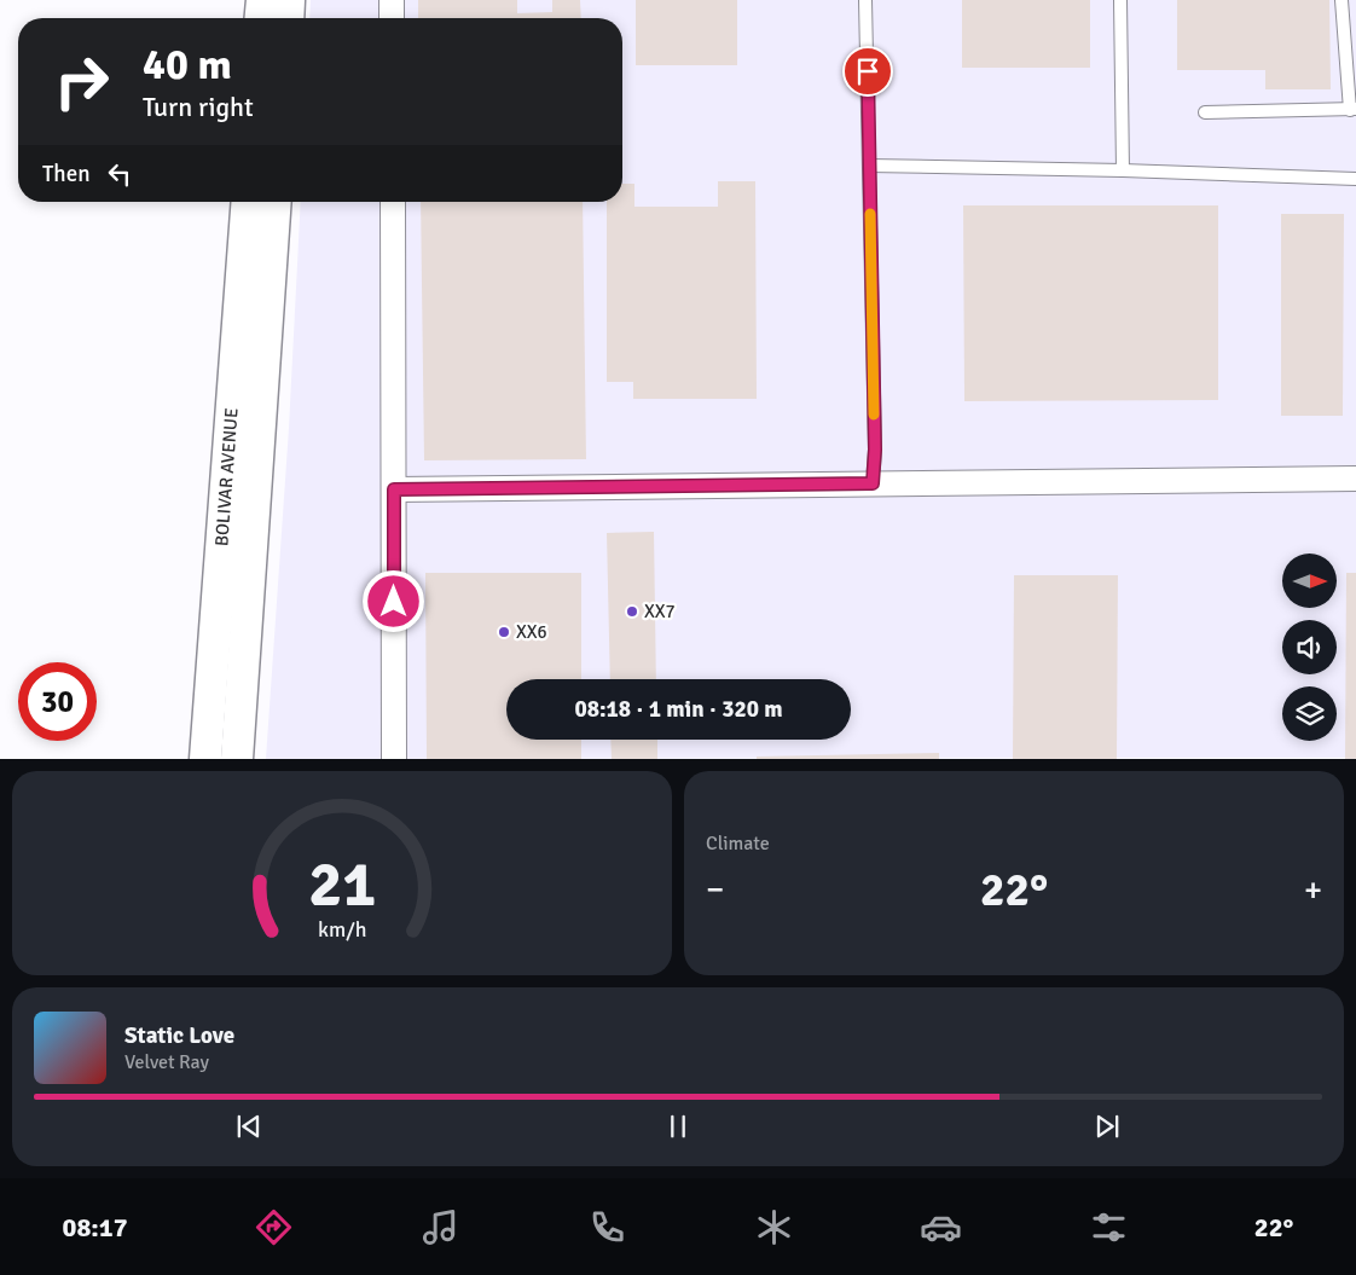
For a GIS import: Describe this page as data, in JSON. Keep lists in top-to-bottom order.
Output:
{
  "streets": {
    "street": ["BOLIVAR AVENUE"]
  },
  "places": ["XX7", "XX6"],
  "north": "right",
  "page": {
    "turn": ["40 m", "Turn right"],
    "then": "Then",
    "limit": "30",
    "trip": "08:18 · 1 min · 320 m",
    "tile": "Climate",
    "heat": ["−", "22°", "+"],
    "song": ["Static Love", "Velvet Ray"],
    "tabs": ["08:17", "22°"],
    "gauge": ["21", "km/h"]
  }
}
